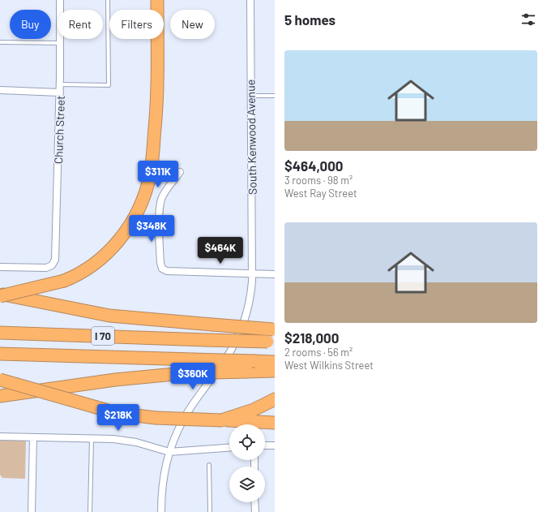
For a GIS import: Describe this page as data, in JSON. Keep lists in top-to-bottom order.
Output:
{
  "streets": {
    "highway": ["I 70"],
    "street": ["Church Street", "South Kenwood Avenue"]
  },
  "page": {
    "heading": "5 homes",
    "chip": [
      "Buy",
      "Rent",
      "Filters",
      "New"
    ],
    "list": [
      {
        "name": "$464,000",
        "note": "3 rooms · 98 m² · West Ray Street"
      },
      {
        "name": "$218,000",
        "note": "2 rooms · 56 m² · West Wilkins Street"
      }
    ],
    "price": [
      "$311K",
      "$348K",
      "$464K",
      "$360K",
      "$218K"
    ]
  }
}
